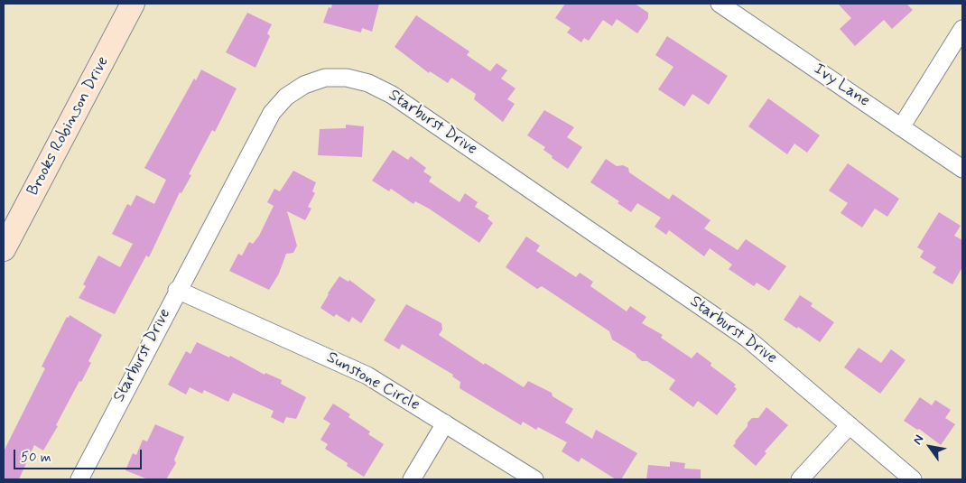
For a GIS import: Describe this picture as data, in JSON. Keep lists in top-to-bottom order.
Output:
{
  "streets": {
    "main road": ["Brooks Robinson Drive"],
    "street": ["Ivy Lane", "Starburst Drive", "Sunstone Circle"]
  },
  "crossings": [
    ["Starburst Drive", "Sunstone Circle"]
  ],
  "scale_bar": "50 m",
  "north": "top left"
}
